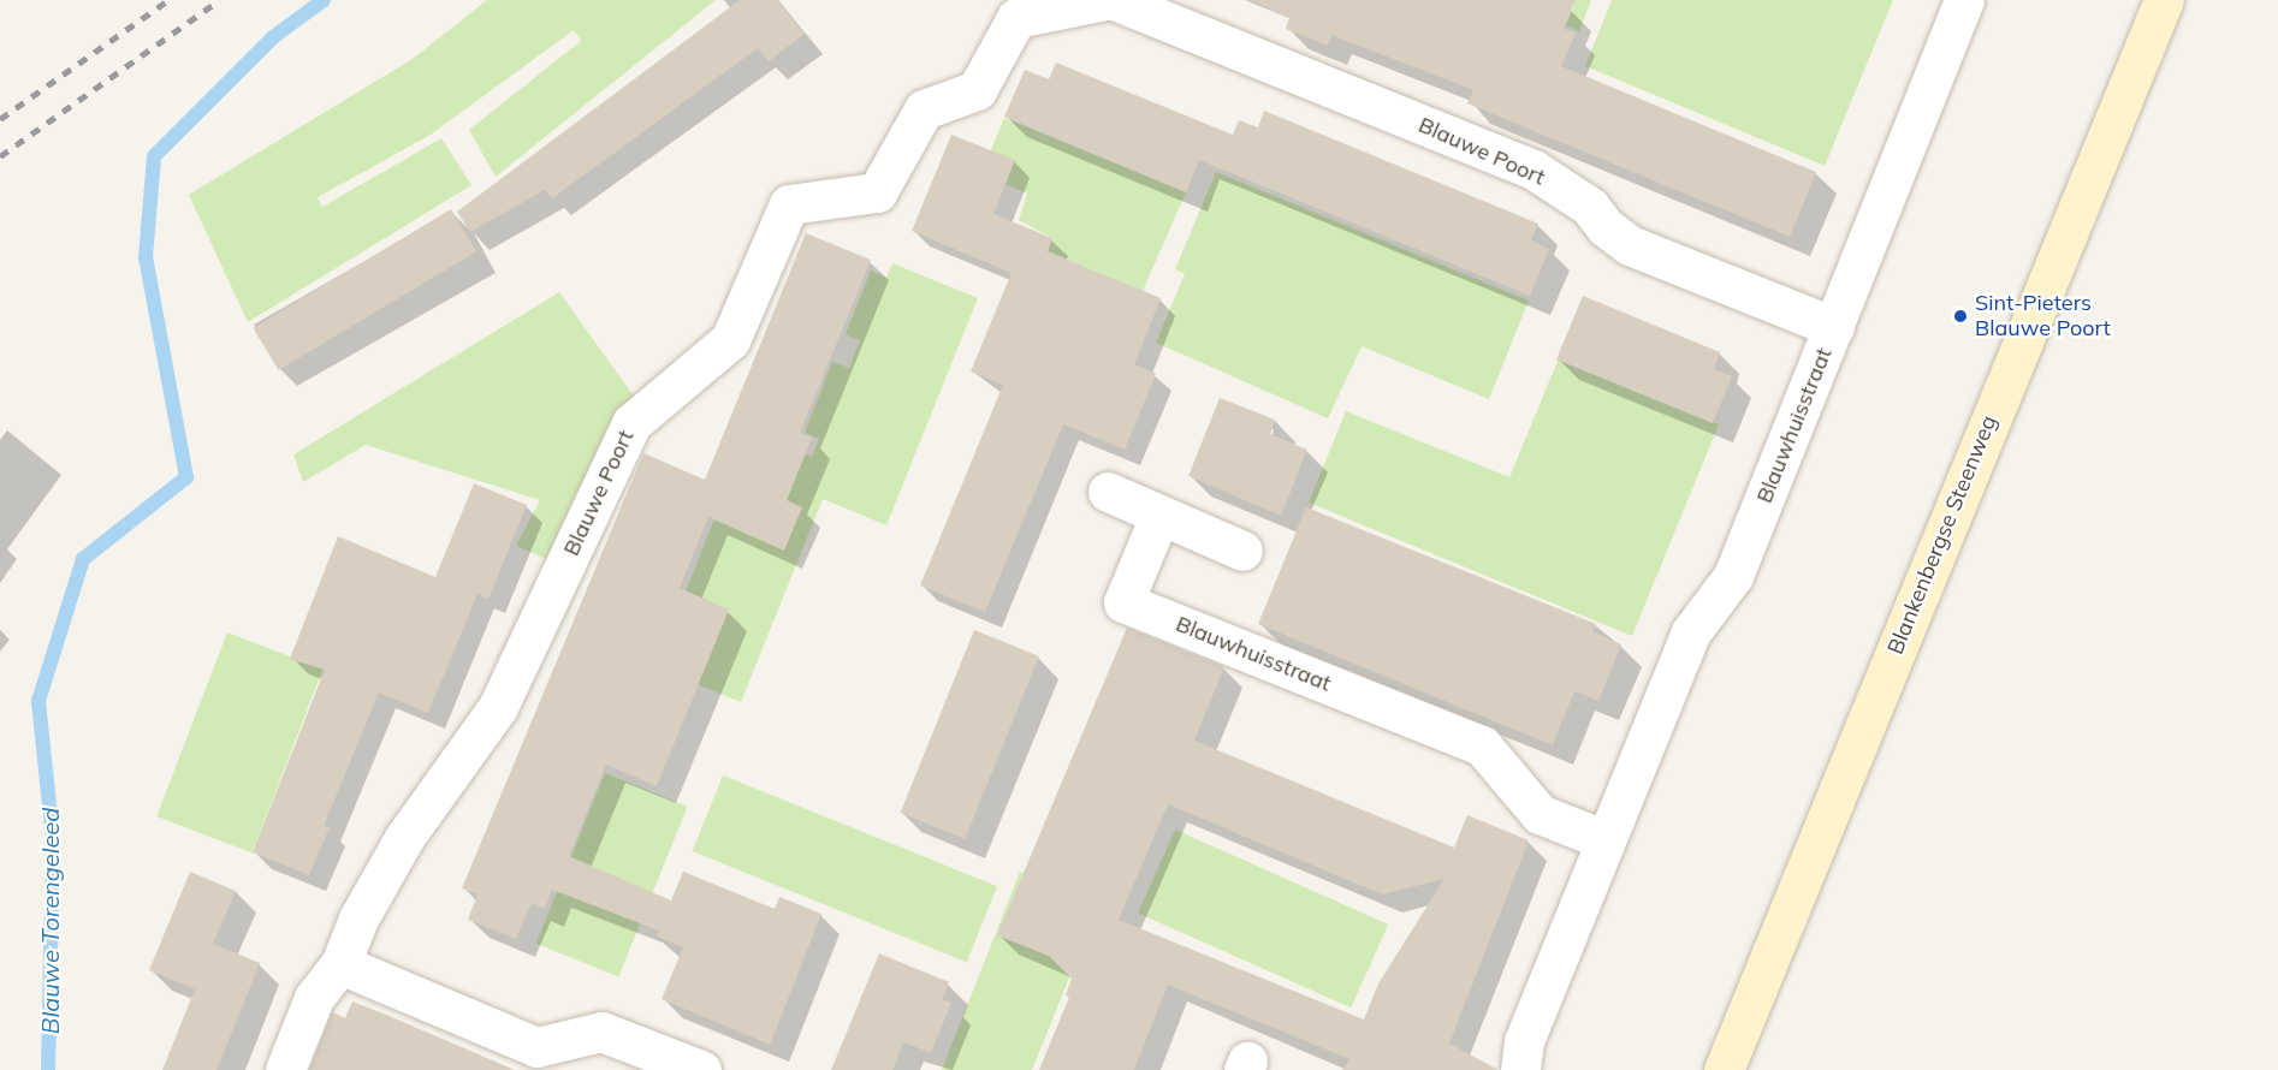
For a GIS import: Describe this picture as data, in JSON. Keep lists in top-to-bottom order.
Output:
{
  "streets": {
    "main road": ["Blankenbergse Steenweg"],
    "street": ["Blauwe Poort", "Blauwhuisstraat"]
  },
  "crossings": [
    ["Blauwe Poort", "Blauwhuisstraat"]
  ],
  "water": ["Blauwe Torengeleed"],
  "places": ["Sint-Pieters Blauwe Poort"]
}
